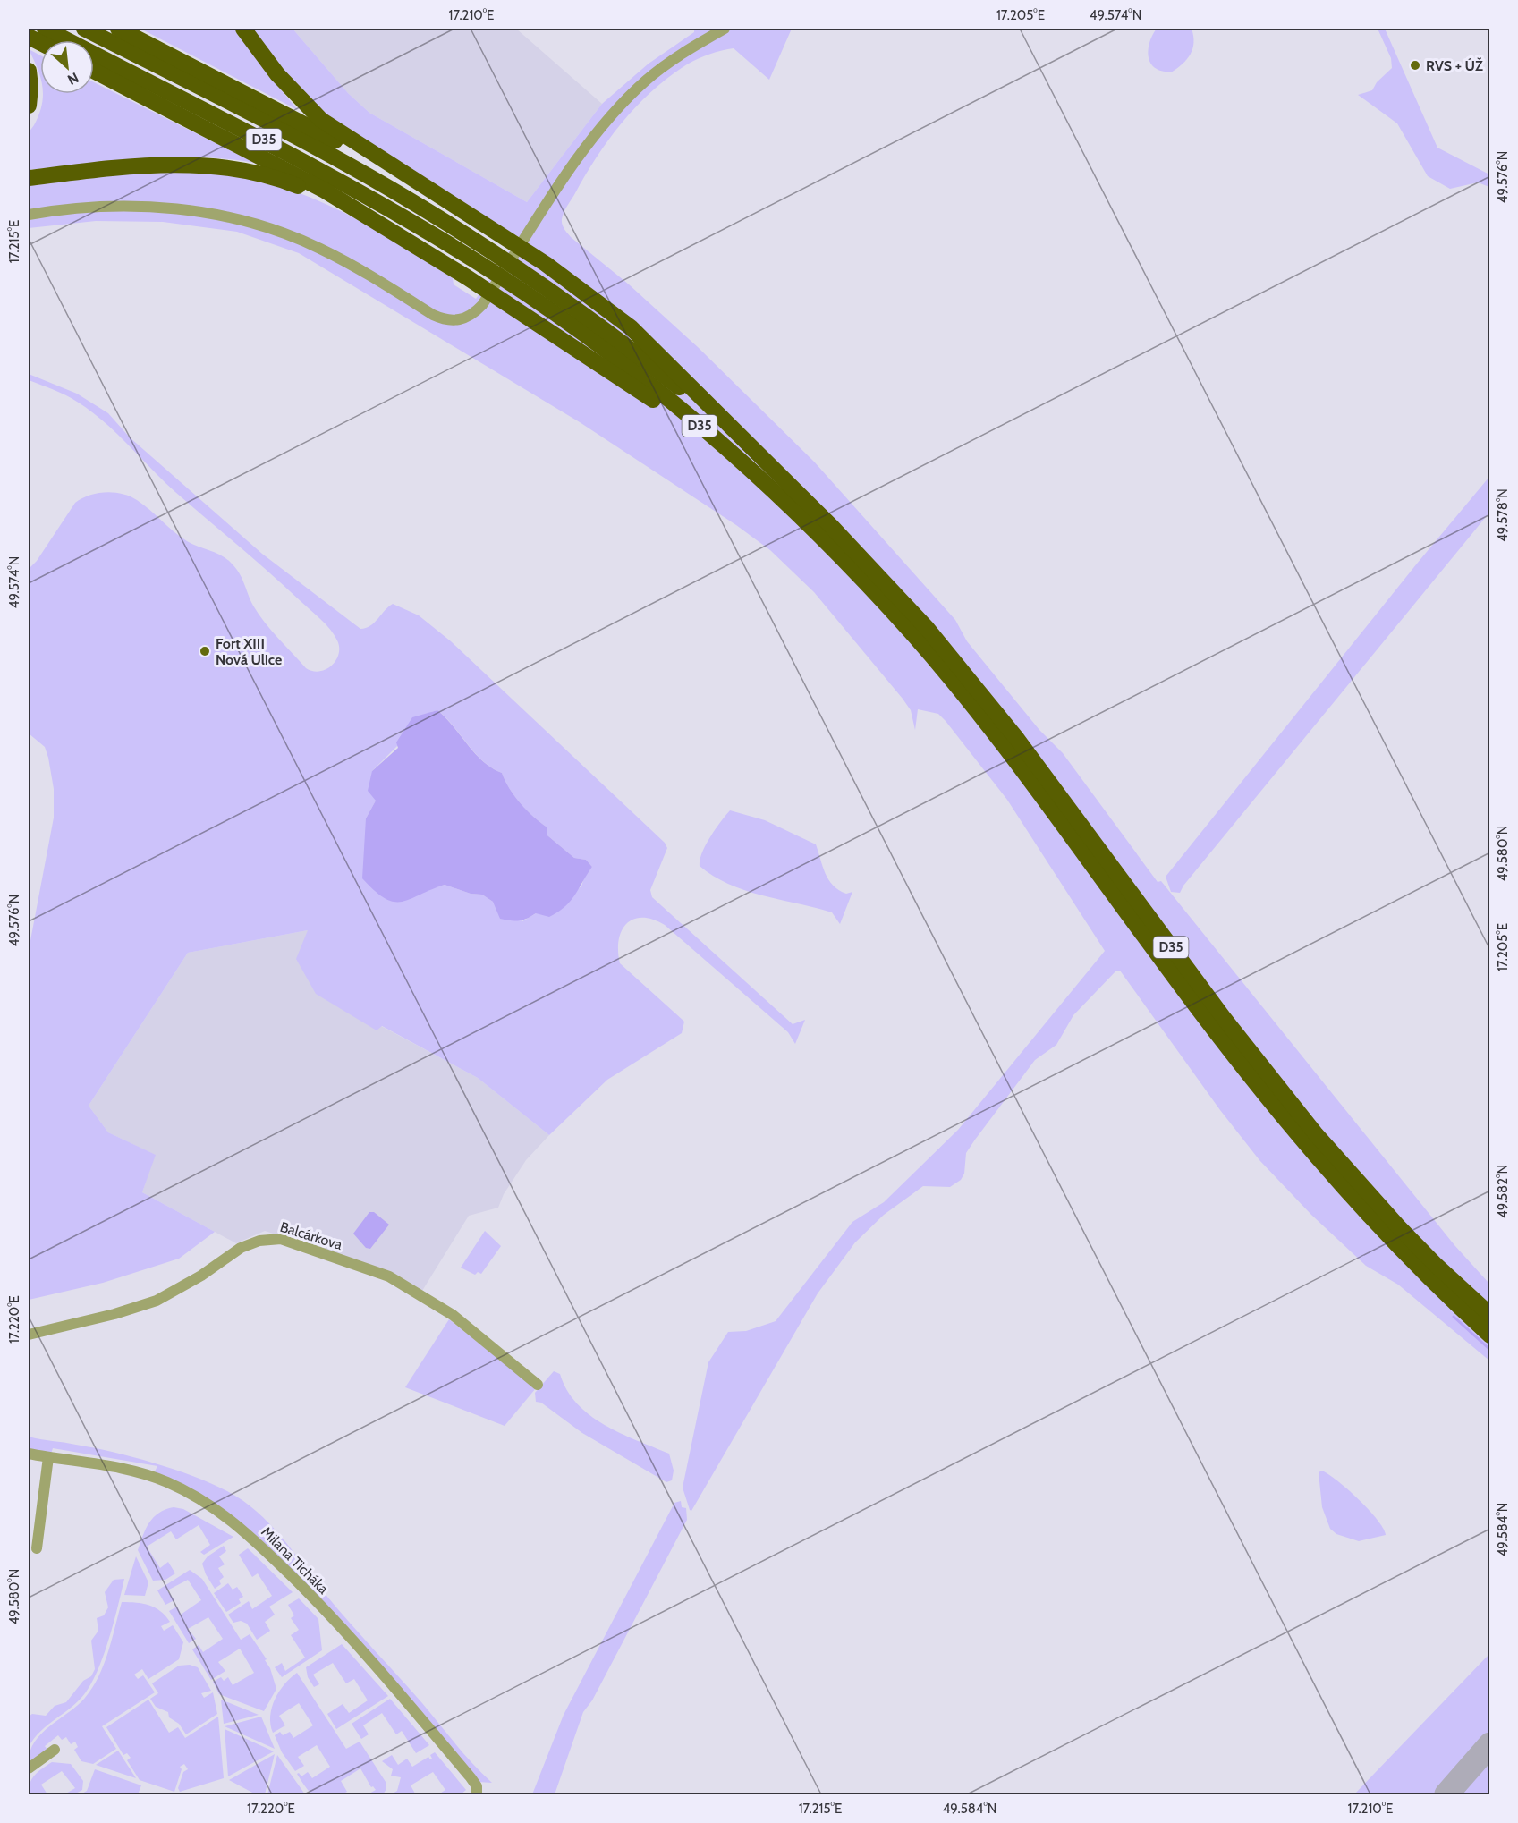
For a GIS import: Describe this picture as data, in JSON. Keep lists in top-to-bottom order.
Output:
{
  "streets": {
    "highway": ["D35"],
    "street": ["Balcárkova", "Milana Ticháka"]
  },
  "places": ["RVS + ÚŽ", "Fort XIII Nová Ulice"],
  "north": "bottom right",
  "coordinates": [
    "17.210°E",
    "17.205°E",
    "49.574°N",
    "49.576°N",
    "17.215°E",
    "49.578°N",
    "49.580°N",
    "49.582°N",
    "17.220°E",
    "49.584°N"
  ]
}
